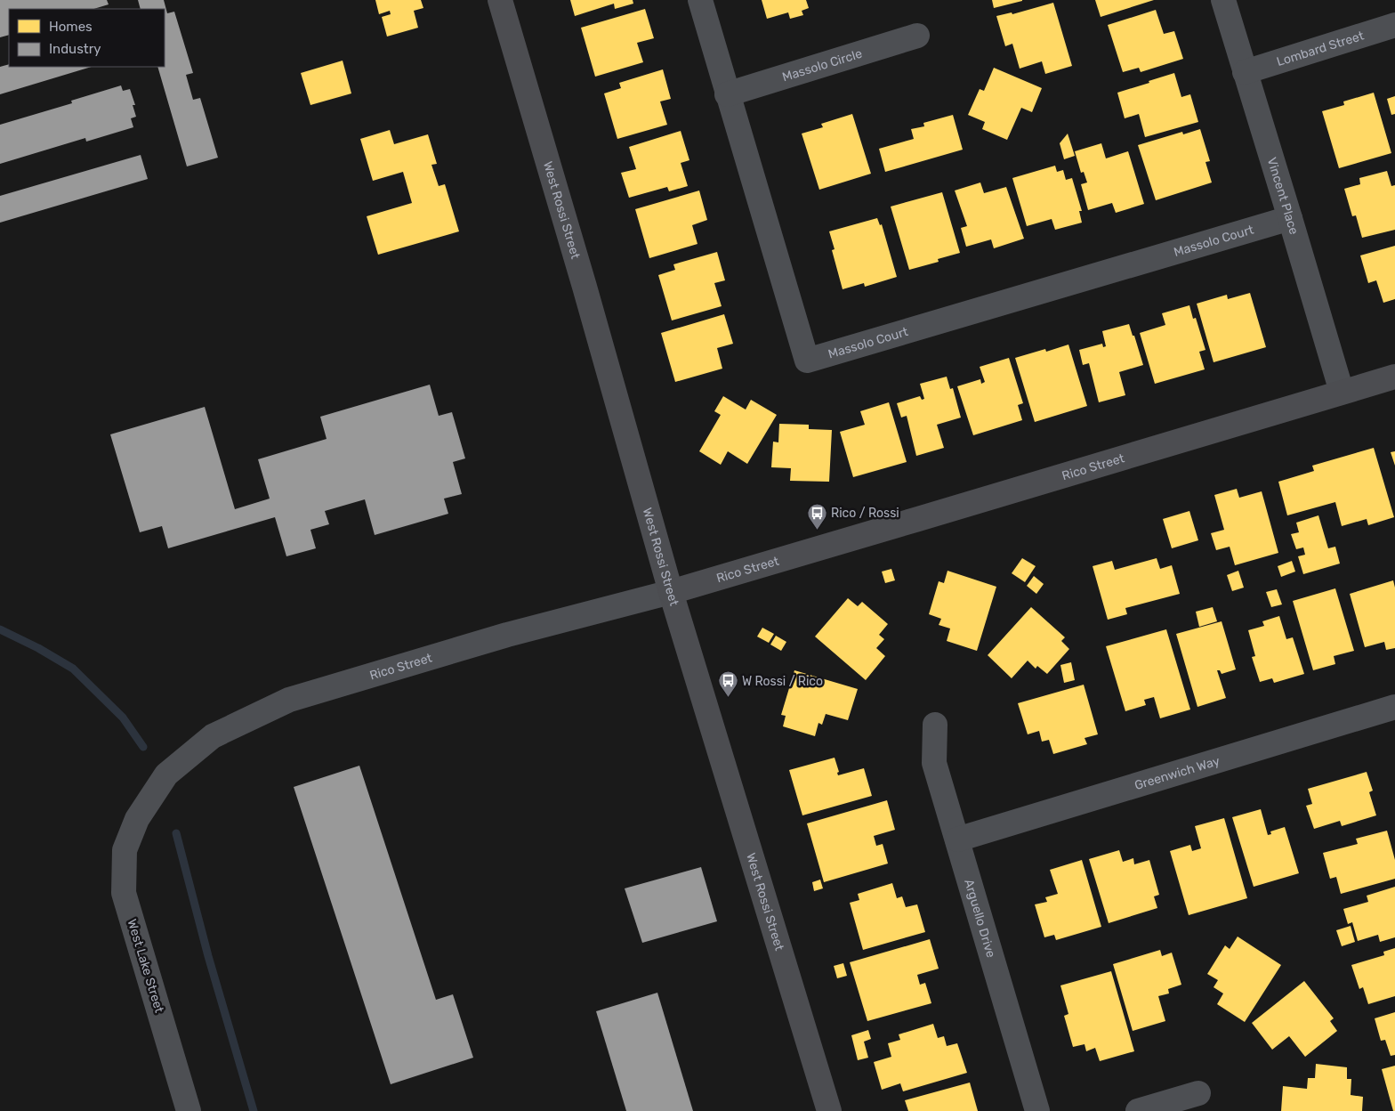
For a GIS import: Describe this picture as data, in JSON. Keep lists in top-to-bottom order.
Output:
{
  "streets": {
    "main road": ["West Rossi Street", "Rico Street"],
    "street": [
      "Lombard Street",
      "Massolo Circle",
      "Vincent Place",
      "Massolo Court",
      "Greenwich Way",
      "Arguello Drive",
      "West Lake Street"
    ]
  },
  "crossings": [
    ["Lombard Street", "Vincent Place"],
    ["Massolo Circle", "Massolo Court"],
    ["Vincent Place", "Massolo Court"],
    ["Vincent Place", "Rico Street"],
    ["West Rossi Street", "Rico Street"],
    ["Rico Street", "West Lake Street"],
    ["Greenwich Way", "Arguello Drive"]
  ],
  "places": {
    "bus stop": ["Rico / Rossi", "W Rossi / Rico"]
  },
  "legend": ["Homes", "Industry"]
}
